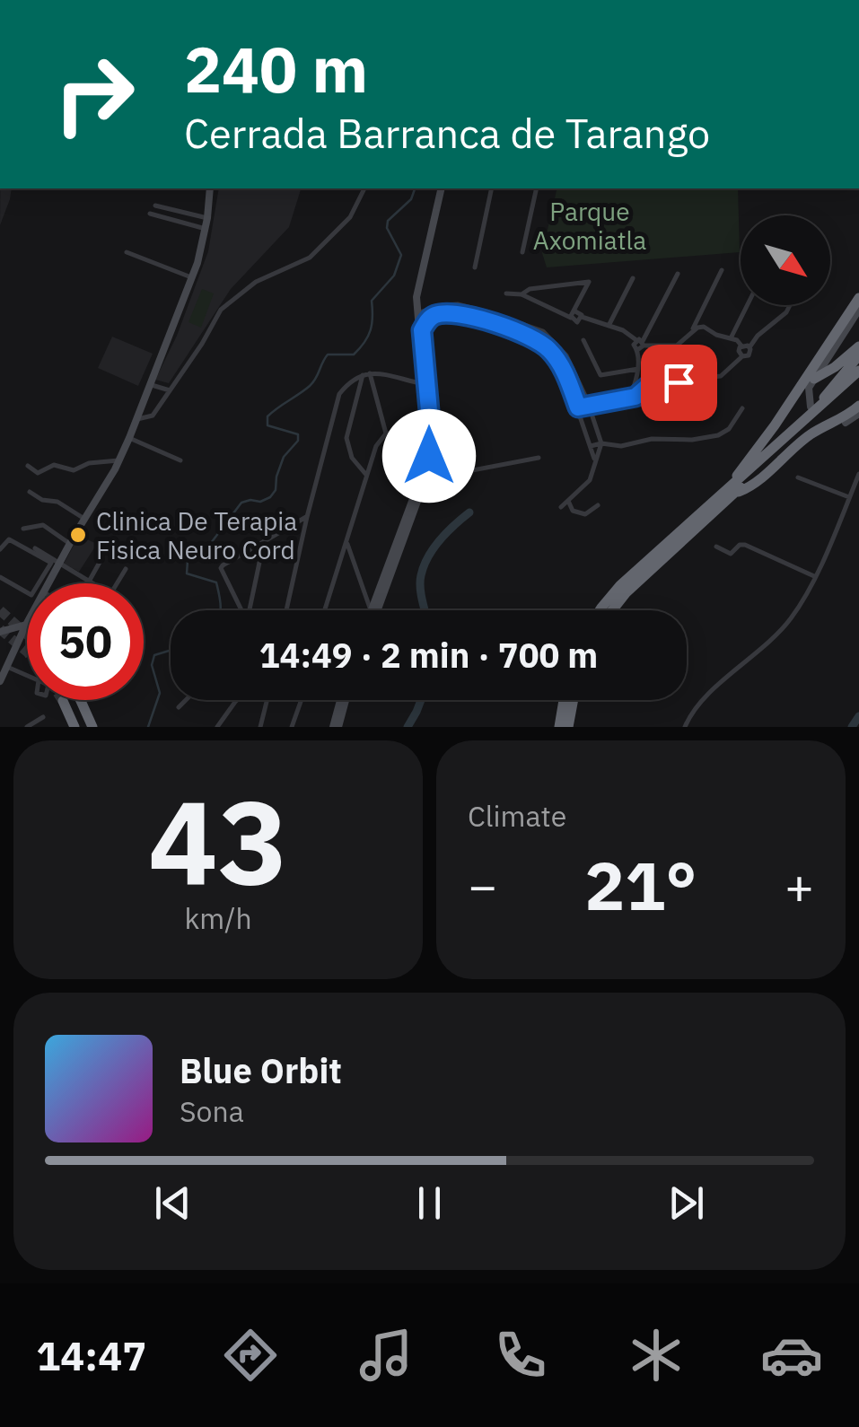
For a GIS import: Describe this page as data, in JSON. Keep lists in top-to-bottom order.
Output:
{
  "parks": ["Parque Axomiatla"],
  "places": ["Clinica De Terapia Fisica Neuro Cord"],
  "north": "bottom right",
  "page": {
    "turn": ["240 m", "Cerrada Barranca de Tarango"],
    "limit": "50",
    "trip": "14:49 · 2 min · 700 m",
    "tile": [
      ["43", "km/h"],
      "Climate"
    ],
    "heat": ["−", "21°", "+"],
    "song": ["Blue Orbit", "Sona"],
    "tabs": "14:47"
  }
}
